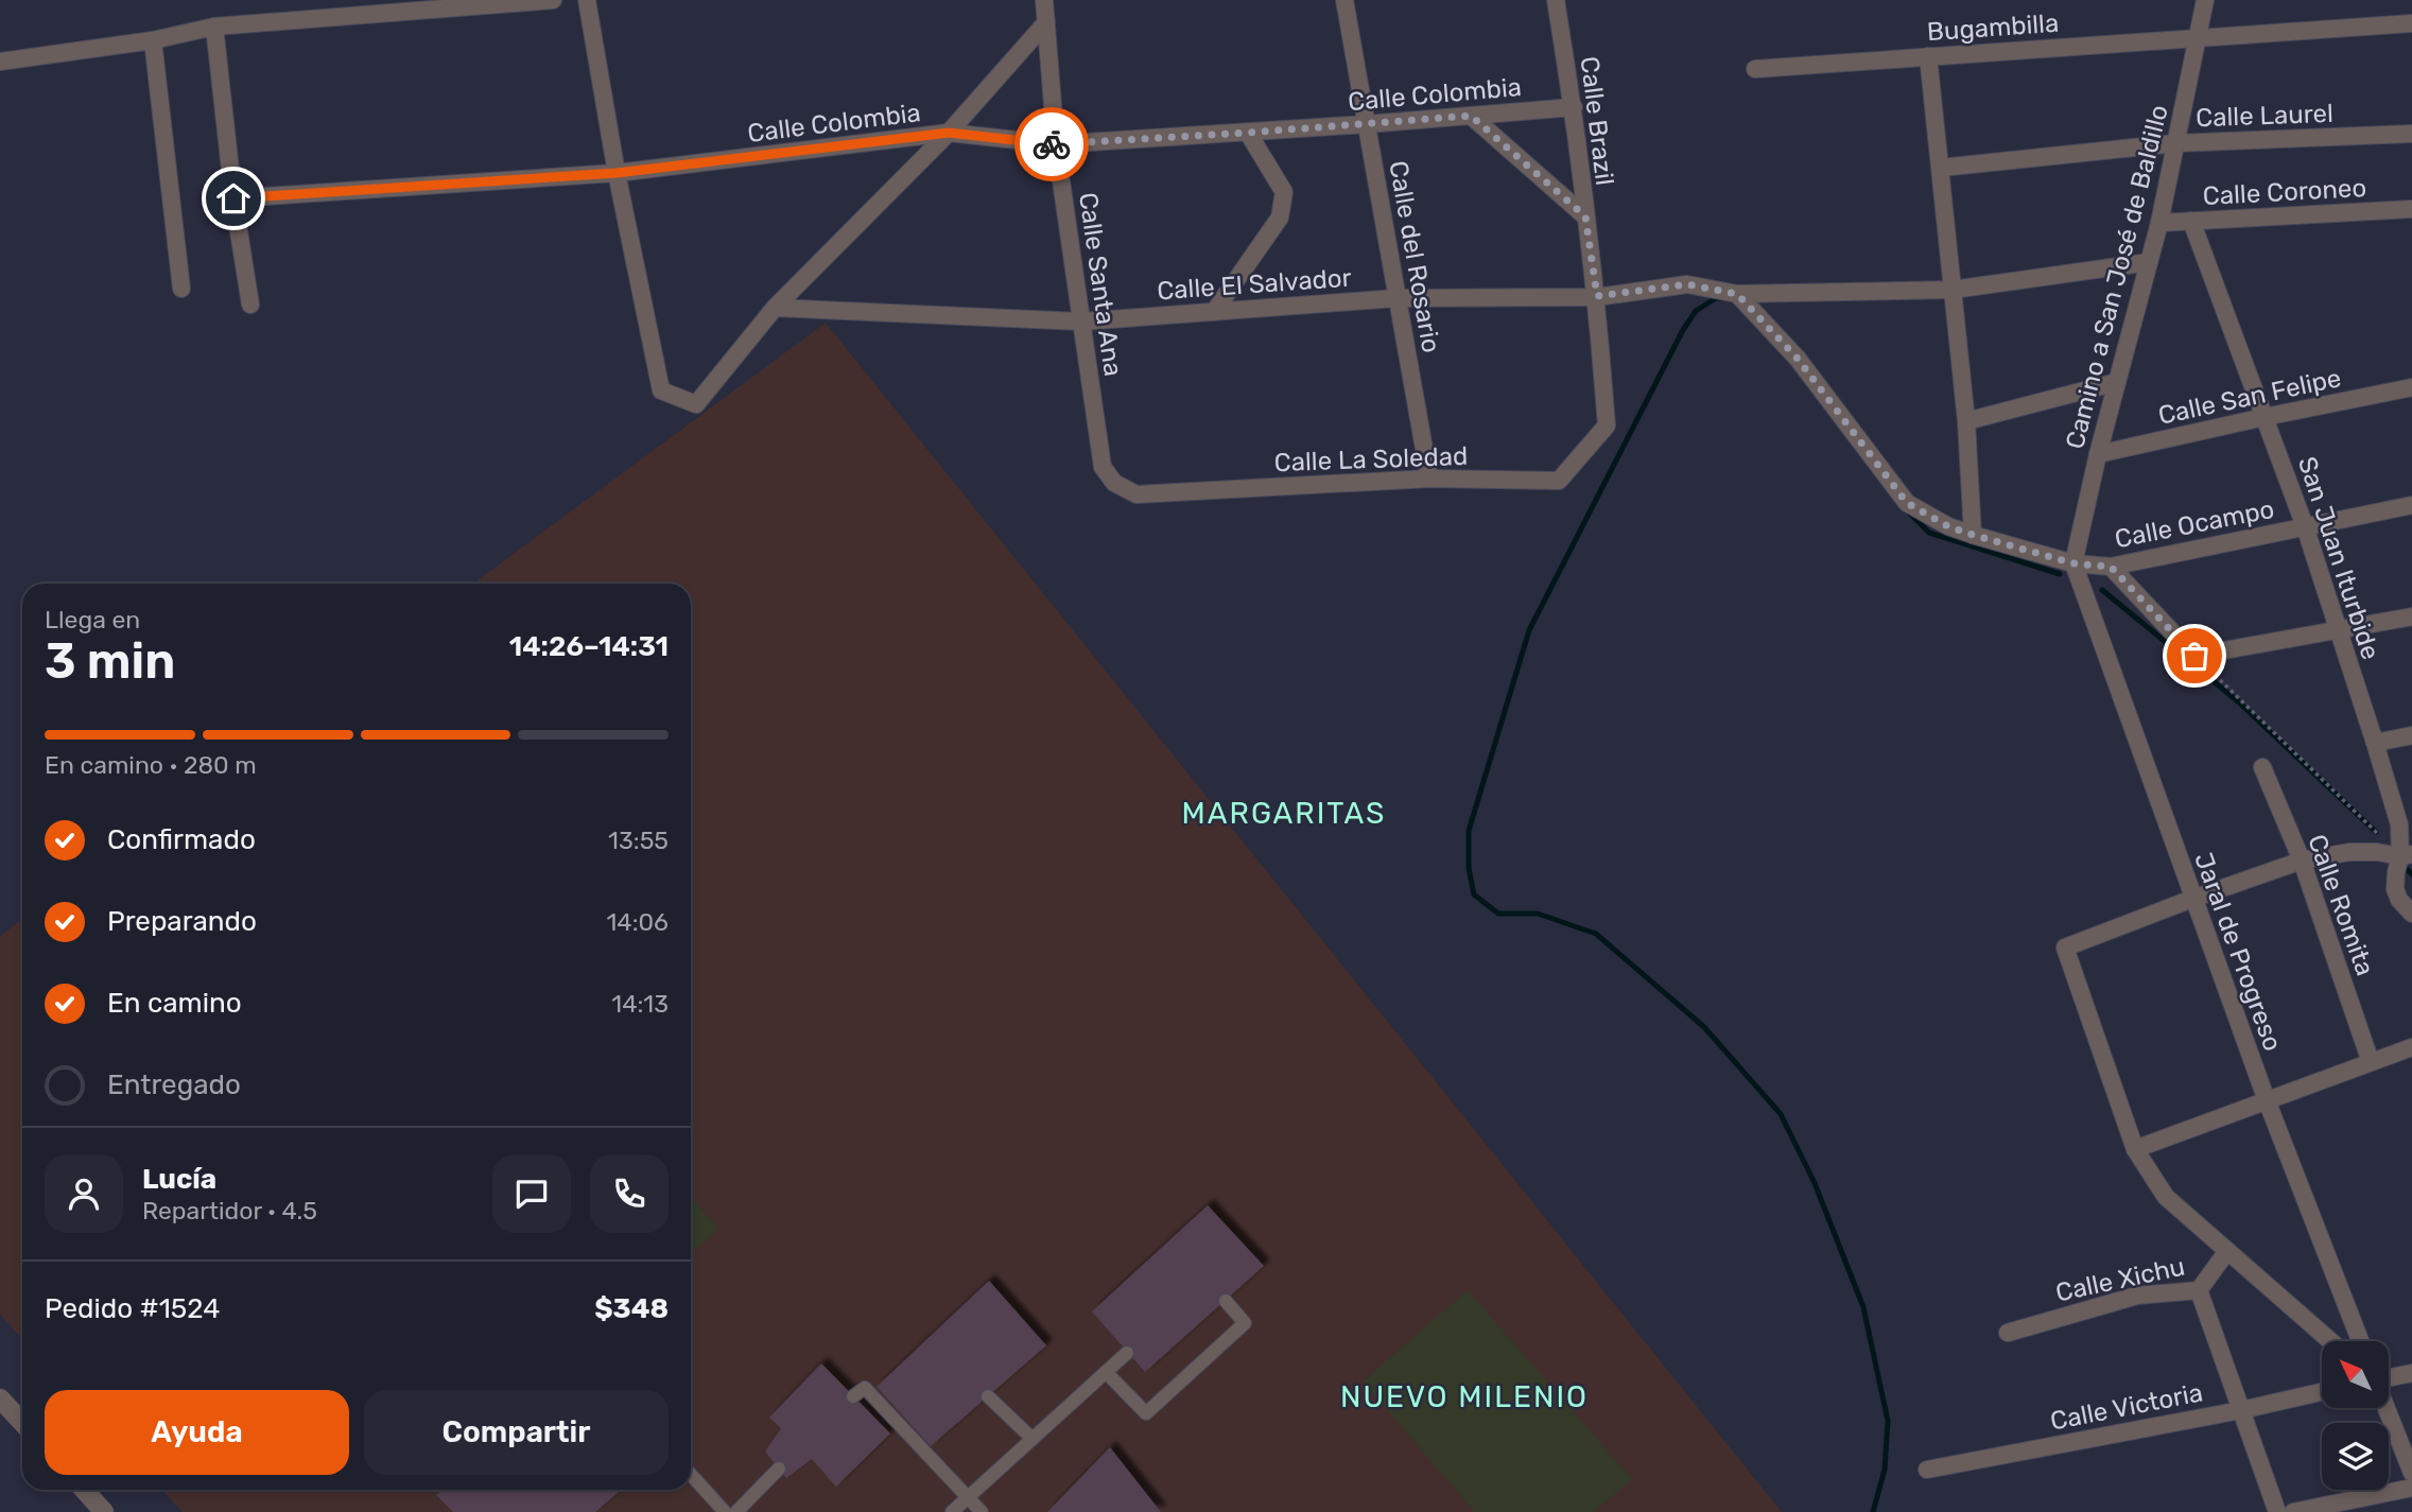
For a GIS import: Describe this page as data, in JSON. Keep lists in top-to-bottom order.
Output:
{
  "streets": {
    "street": [
      "Bugambilla",
      "Calle Colombia",
      "Calle Laurel",
      "Calle Brazil",
      "Calle Coroneo",
      "Calle del Rosario",
      "Camino a San José de Baldillo",
      "Calle Santa Ana",
      "Calle El Salvador",
      "Calle San Felipe",
      "Calle La Soledad",
      "Calle Ocampo",
      "San Juan Iturbide",
      "Calle Romita",
      "Jaral de Progreso",
      "Calle Xichu",
      "Calle Victoria"
    ]
  },
  "crossings": [
    ["Bugambilla", "Camino a San José de Baldillo"],
    ["Calle Colombia", "Calle Brazil"],
    ["Calle Colombia", "Calle del Rosario"],
    ["Calle Colombia", "Calle Santa Ana"],
    ["Calle Laurel", "Camino a San José de Baldillo"],
    ["Calle Brazil", "Calle El Salvador"],
    ["Calle Brazil", "Calle La Soledad"],
    ["Calle Coroneo", "Camino a San José de Baldillo"],
    ["Calle Coroneo", "San Juan Iturbide"],
    ["Calle del Rosario", "Calle El Salvador"],
    ["Calle del Rosario", "Calle La Soledad"],
    ["Camino a San José de Baldillo", "Calle El Salvador"],
    ["Camino a San José de Baldillo", "Calle San Felipe"],
    ["Camino a San José de Baldillo", "Calle Ocampo"],
    ["Camino a San José de Baldillo", "Jaral de Progreso"],
    ["Calle Santa Ana", "Calle El Salvador"],
    ["Calle Santa Ana", "Calle La Soledad"],
    ["Calle El Salvador", "Calle Ocampo"],
    ["Calle San Felipe", "San Juan Iturbide"],
    ["Calle Ocampo", "San Juan Iturbide"],
    ["Calle Ocampo", "Jaral de Progreso"]
  ],
  "districts": ["MARGARITAS", "NUEVO MILENIO"],
  "north": "top left",
  "page": {
    "heading": ["3 min", "Llega en", "14:26–14:31"],
    "panel": [
      "Lucía",
      "Repartidor · 4.5",
      "Pedido #1524",
      "$348"
    ],
    "bar": "En camino · 280 m",
    "list": [
      ["Confirmado", "13:55"],
      ["Preparando", "14:06"],
      ["En camino", "14:13"],
      "Entregado"
    ],
    "buttons": ["Ayuda", "Compartir"]
  }
}
